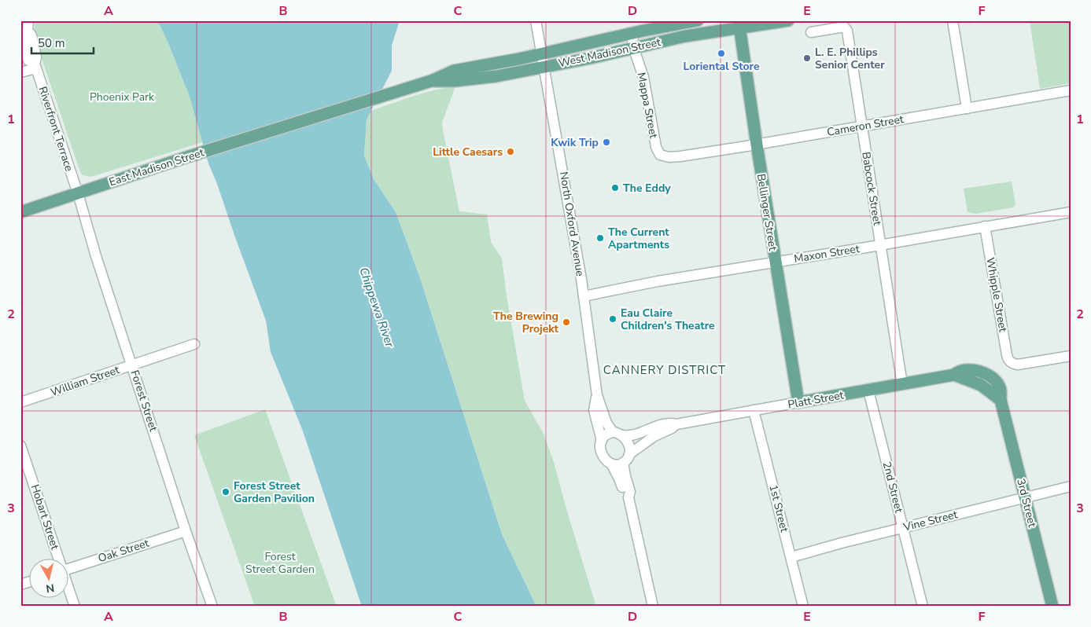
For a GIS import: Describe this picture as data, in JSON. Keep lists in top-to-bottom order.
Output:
{
  "streets": {
    "main road": [
      "West Madison Street",
      "East Madison Street",
      "Bellinger Street",
      "Platt Street",
      "3rd Street"
    ],
    "street": [
      "Mappa Street",
      "Cameron Street",
      "Riverfront Terrace",
      "Babcock Street",
      "North Oxford Avenue",
      "Maxon Street",
      "Whipple Street",
      "William Street",
      "Forest Street",
      "2nd Street",
      "1st Street",
      "Hobart Street",
      "Vine Street",
      "Oak Street"
    ]
  },
  "crossings": [
    ["West Madison Street", "Mappa Street"],
    ["West Madison Street", "East Madison Street"],
    ["West Madison Street", "Bellinger Street"],
    ["West Madison Street", "North Oxford Avenue"],
    ["Mappa Street", "Cameron Street"],
    ["Cameron Street", "Babcock Street"],
    ["Cameron Street", "Bellinger Street"],
    ["Riverfront Terrace", "East Madison Street"],
    ["Riverfront Terrace", "Forest Street"],
    ["East Madison Street", "Forest Street"],
    ["Babcock Street", "Maxon Street"],
    ["Babcock Street", "Platt Street"],
    ["Bellinger Street", "Maxon Street"],
    ["Bellinger Street", "Platt Street"],
    ["North Oxford Avenue", "Maxon Street"],
    ["North Oxford Avenue", "Platt Street"],
    ["Maxon Street", "Whipple Street"],
    ["William Street", "Forest Street"],
    ["Platt Street", "2nd Street"],
    ["Platt Street", "3rd Street"],
    ["Platt Street", "1st Street"],
    ["Forest Street", "Oak Street"],
    ["2nd Street", "Vine Street"],
    ["3rd Street", "Vine Street"],
    ["1st Street", "Vine Street"]
  ],
  "districts": ["CANNERY DISTRICT"],
  "water": ["Chippewa River"],
  "parks": ["Phoenix Park", "Forest Street Garden"],
  "places": [
    "Loriental Store",
    "L. E. Phillips Senior Center",
    "Kwik Trip",
    "Little Caesars",
    "The Eddy",
    "The Current Apartments",
    "Eau Claire Children's Theatre",
    "The Brewing Projekt",
    "Forest Street Garden Pavilion"
  ],
  "scale_bar": "50 m",
  "north": "bottom",
  "grid": {
    "columns": [
      "A",
      "B",
      "C",
      "D",
      "E",
      "F"
    ],
    "rows": ["1", "2", "3"]
  }
}
